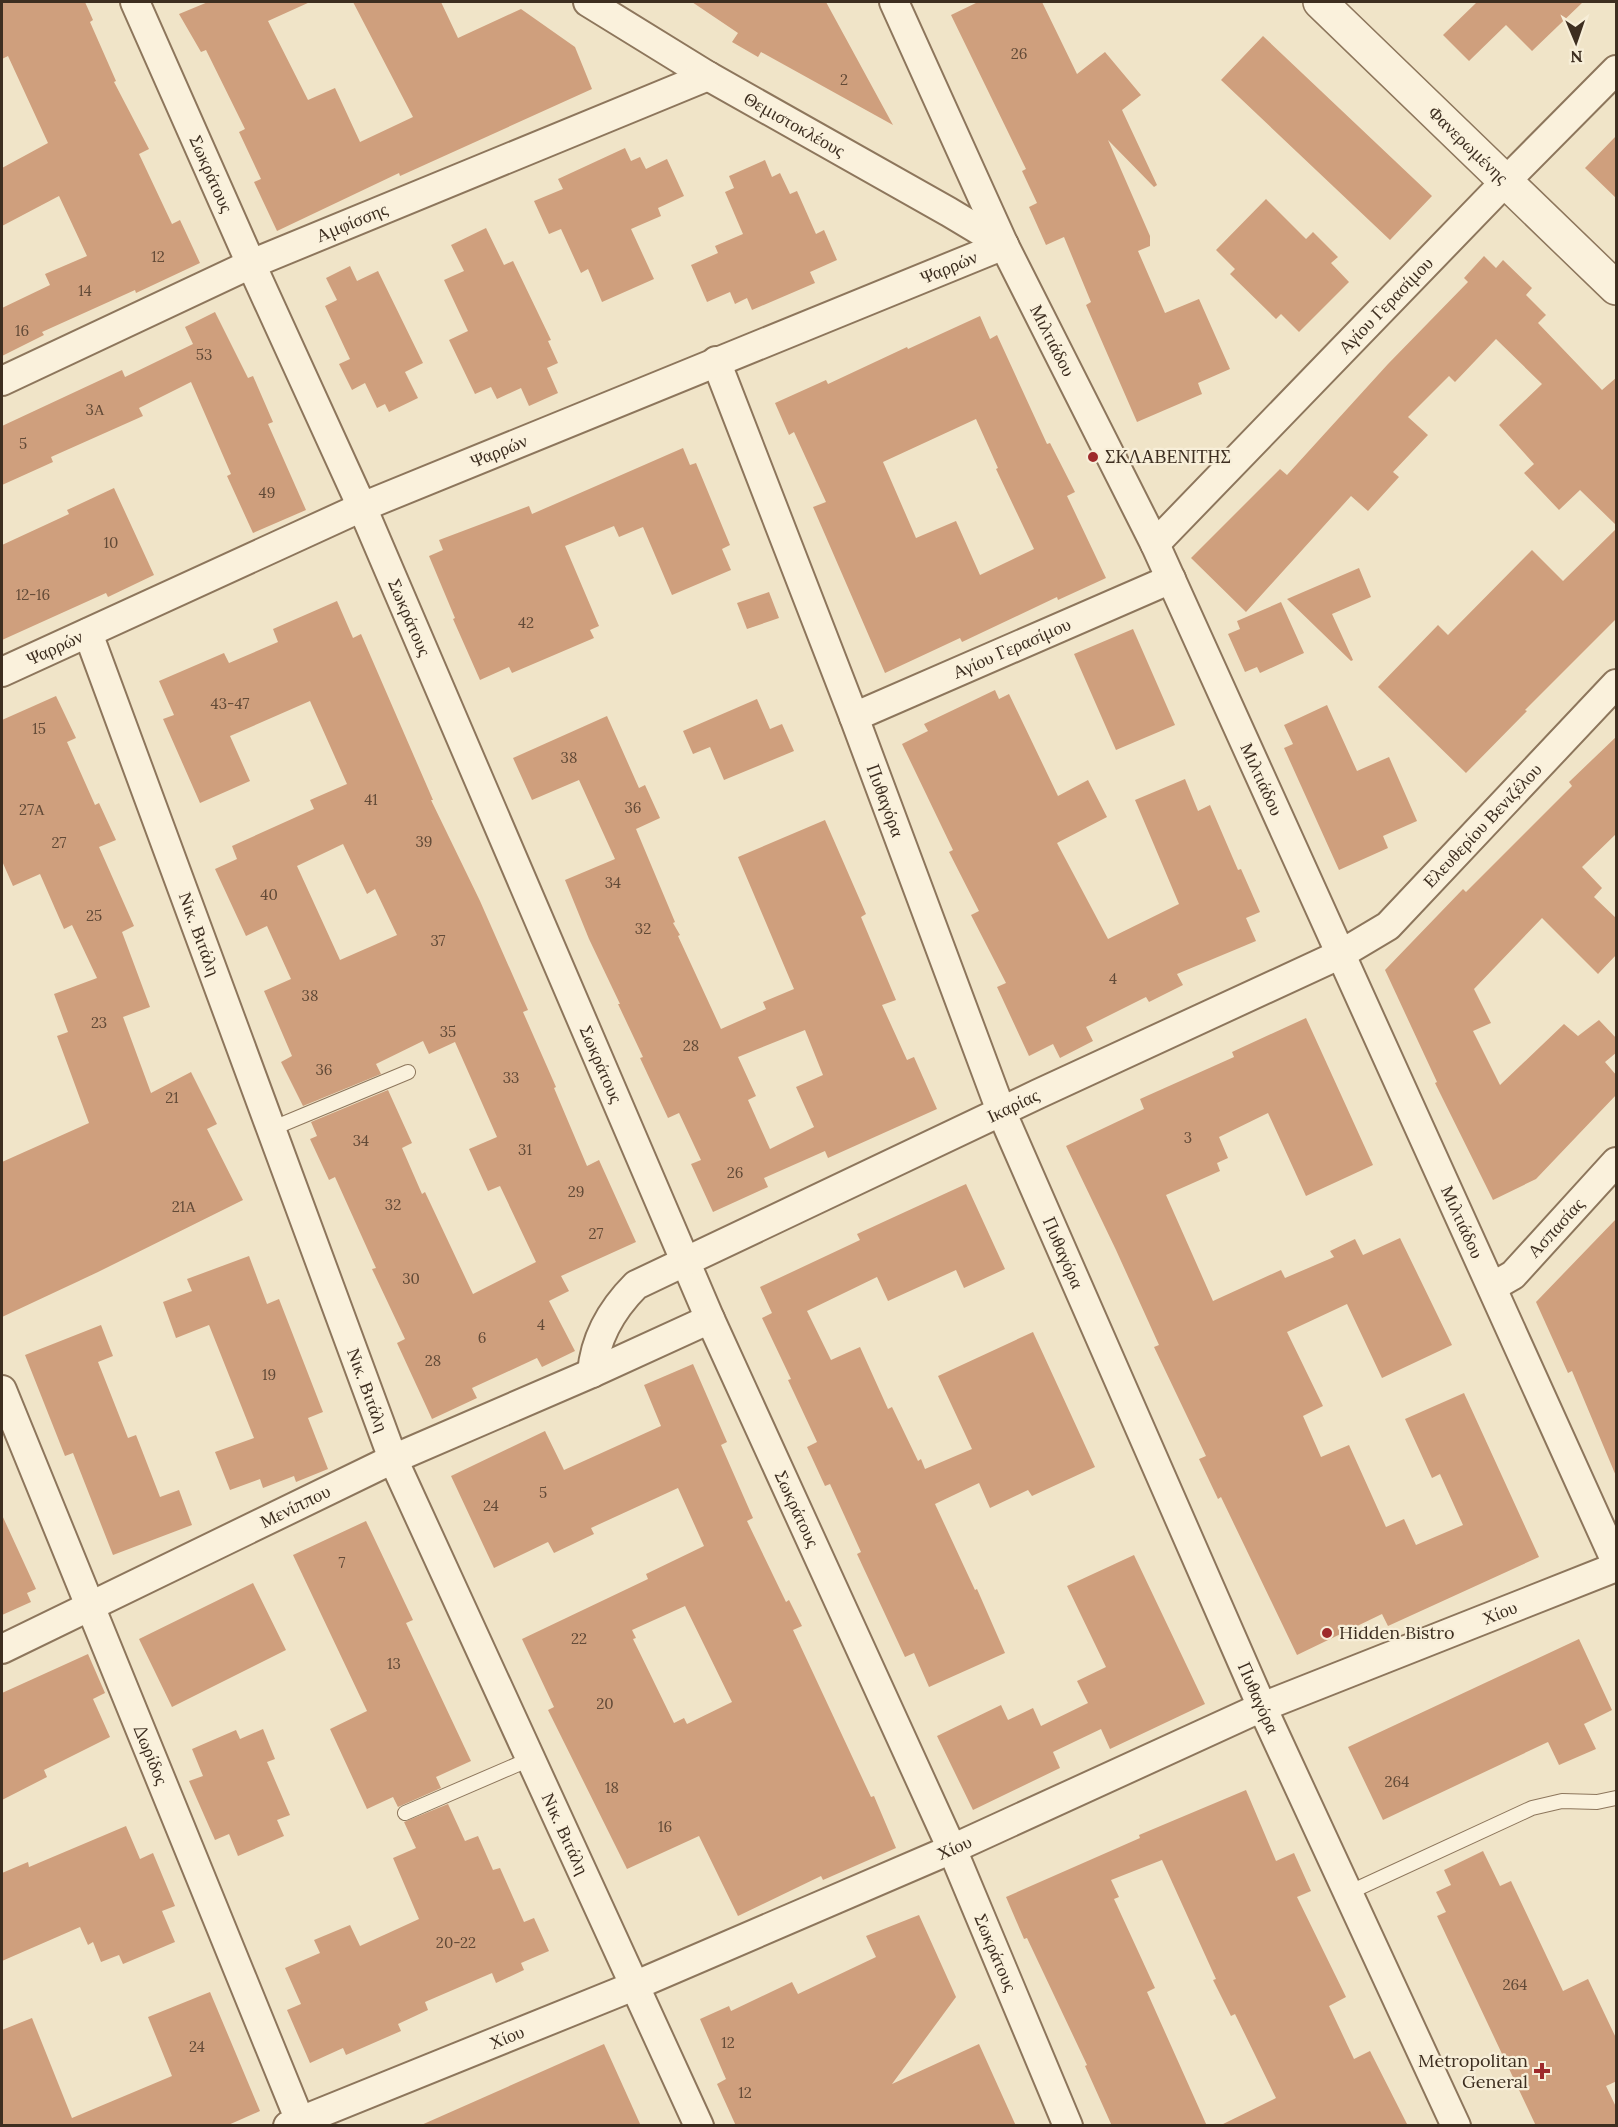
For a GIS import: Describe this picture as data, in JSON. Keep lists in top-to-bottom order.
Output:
{
  "streets": {
    "street": [
      "Θεμιστοκλέους",
      "Φανερωμένης",
      "Σωκράτους",
      "Αμφίσσης",
      "Ψαρρών",
      "Αγίου Γερασίμου",
      "Μιλτιάδου",
      "Πυθαγόρα",
      "Ελευθερίου Βενιζέλου",
      "Νικ. Βιτάλη",
      "Ικαρίας",
      "Ασπασίας",
      "Μενίππου",
      "Χίου",
      "Δωρίδος"
    ]
  },
  "crossings": [
    ["Θεμιστοκλέους", "Αμφίσσης"],
    ["Θεμιστοκλέους", "Ψαρρών"],
    ["Θεμιστοκλέους", "Μιλτιάδου"],
    ["Φανερωμένης", "Αγίου Γερασίμου"],
    ["Σωκράτους", "Αμφίσσης"],
    ["Σωκράτους", "Ψαρρών"],
    ["Σωκράτους", "Ικαρίας"],
    ["Σωκράτους", "Μενίππου"],
    ["Σωκράτους", "Χίου"],
    ["Ψαρρών", "Μιλτιάδου"],
    ["Ψαρρών", "Πυθαγόρα"],
    ["Ψαρρών", "Νικ. Βιτάλη"],
    ["Αγίου Γερασίμου", "Μιλτιάδου"],
    ["Αγίου Γερασίμου", "Πυθαγόρα"],
    ["Μιλτιάδου", "Ελευθερίου Βενιζέλου"],
    ["Μιλτιάδου", "Ικαρίας"],
    ["Μιλτιάδου", "Ασπασίας"],
    ["Μιλτιάδου", "Χίου"],
    ["Πυθαγόρα", "Ικαρίας"],
    ["Πυθαγόρα", "Χίου"],
    ["Ελευθερίου Βενιζέλου", "Ικαρίας"],
    ["Νικ. Βιτάλη", "Μενίππου"],
    ["Νικ. Βιτάλη", "Χίου"],
    ["Μενίππου", "Δωρίδος"],
    ["Χίου", "Δωρίδος"]
  ],
  "places": {
    "other": ["ΣΚΛΑΒΕΝΙΤΗΣ", "Hidden Bistro"],
    "health": ["Metropolitan General"]
  },
  "house_numbers": [
    "26",
    "2",
    "12",
    "14",
    "16",
    "53",
    "3Α",
    "5",
    "49",
    "10",
    "12-16",
    "42",
    "43-47",
    "15",
    "38",
    "41",
    "36",
    "27Α",
    "39",
    "27",
    "34",
    "40",
    "25",
    "32",
    "37",
    "4",
    "38",
    "23",
    "35",
    "28",
    "36",
    "33",
    "21",
    "3",
    "34",
    "31",
    "26",
    "29",
    "32",
    "21Α",
    "27",
    "30",
    "4",
    "6",
    "28",
    "19",
    "5",
    "24",
    "7",
    "22",
    "13",
    "20",
    "264",
    "18",
    "16",
    "20-22",
    "264",
    "12",
    "24",
    "12"
  ],
  "north": "bottom"
}
